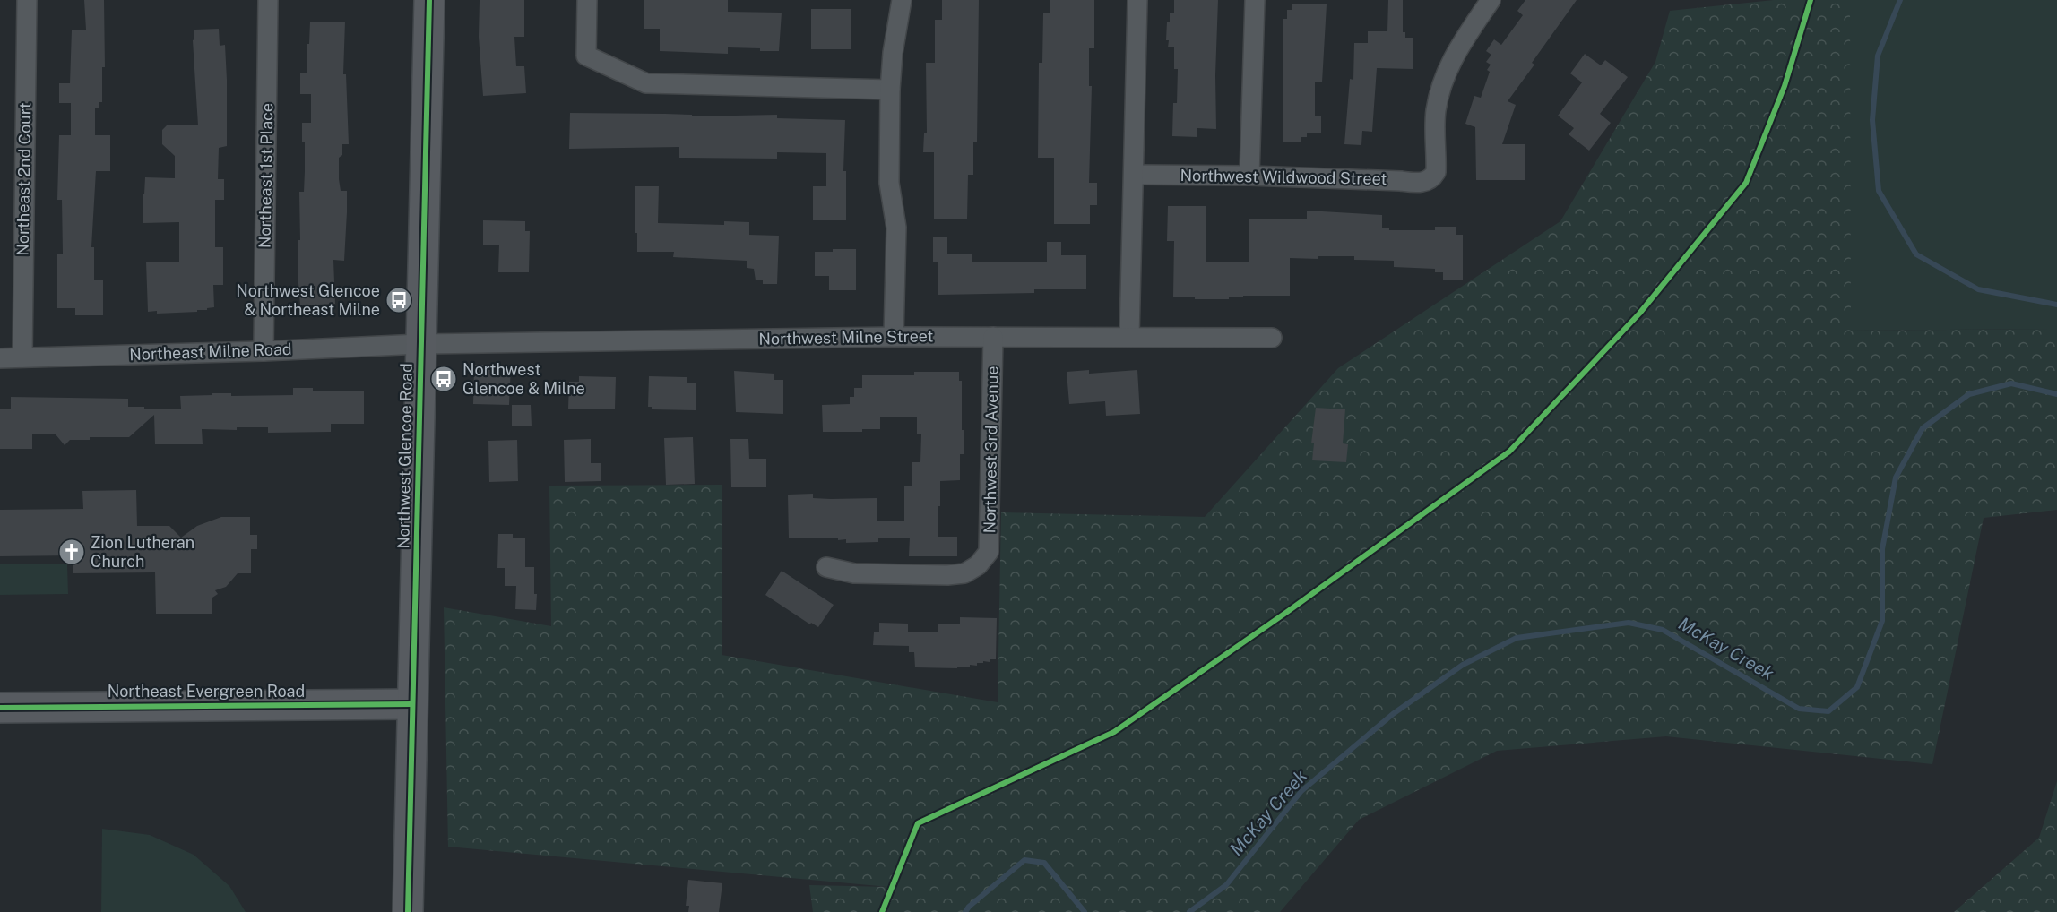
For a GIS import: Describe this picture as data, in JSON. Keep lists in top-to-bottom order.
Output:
{
  "streets": {
    "main road": ["Northwest Glencoe Road", "Northeast Evergreen Road"],
    "street": [
      "Northeast 1st Place",
      "Northwest Wildwood Street",
      "Northeast 2nd Court",
      "Northwest Milne Street",
      "Northeast Milne Road",
      "Northwest 3rd Avenue"
    ]
  },
  "crossings": [
    ["Northeast 1st Place", "Northeast Milne Road"],
    ["Northeast 2nd Court", "Northeast Milne Road"],
    ["Northwest Milne Street", "Northeast Milne Road"],
    ["Northwest Milne Street", "Northwest 3rd Avenue"],
    ["Northwest Milne Street", "Northwest Glencoe Road"],
    ["Northeast Milne Road", "Northwest Glencoe Road"],
    ["Northwest Glencoe Road", "Northeast Evergreen Road"]
  ],
  "water": ["McKay Creek"],
  "places": {
    "bus stop": ["Northwest Glencoe & Northeast Milne", "Northwest Glencoe & Milne"],
    "church": ["Zion Lutheran Church"]
  }
}
